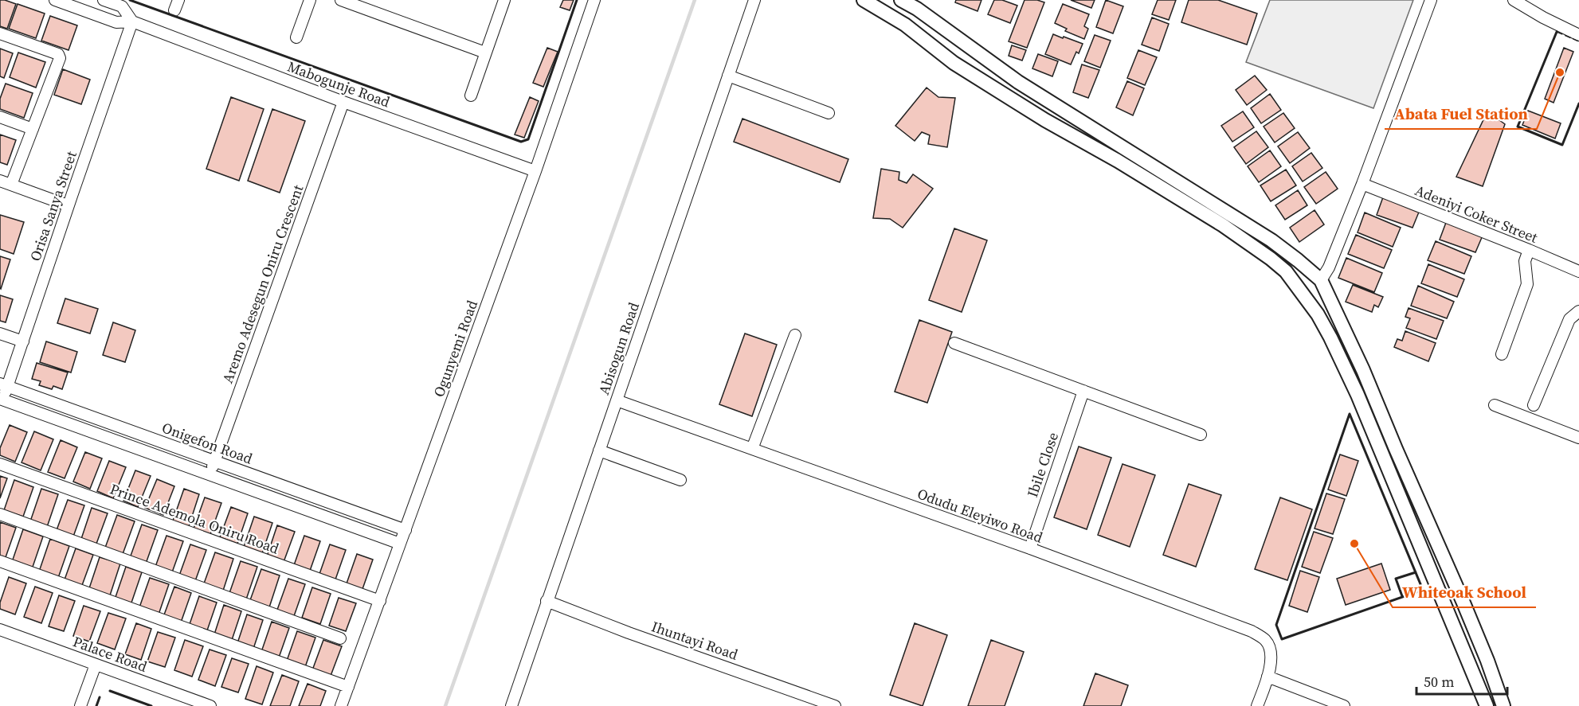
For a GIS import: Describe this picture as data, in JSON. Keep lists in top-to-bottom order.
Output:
{
  "streets": {
    "street": [
      "Mabogunje Road",
      "Orisa Sanya Street",
      "Adeniyi Coker Street",
      "Aremo Adesegun Oniru Crescent",
      "Ogunyemi Road",
      "Abisogun Road",
      "Onigefon Road",
      "Ibile Close",
      "Odudu Eleyiwo Road",
      "Prince Ademola Oniru Road",
      "Ihuntayi Road",
      "Palace Road"
    ]
  },
  "crossings": [
    ["Mabogunje Road", "Orisa Sanya Street"],
    ["Mabogunje Road", "Aremo Adesegun Oniru Crescent"],
    ["Mabogunje Road", "Ogunyemi Road"],
    ["Orisa Sanya Street", "Onigefon Road"],
    ["Aremo Adesegun Oniru Crescent", "Onigefon Road"],
    ["Ogunyemi Road", "Onigefon Road"],
    ["Ogunyemi Road", "Prince Ademola Oniru Road"],
    ["Abisogun Road", "Odudu Eleyiwo Road"],
    ["Abisogun Road", "Ihuntayi Road"],
    ["Ibile Close", "Odudu Eleyiwo Road"]
  ],
  "places": ["Abata Fuel Station", "Whiteoak School"],
  "scale_bar": "50 m"
}
